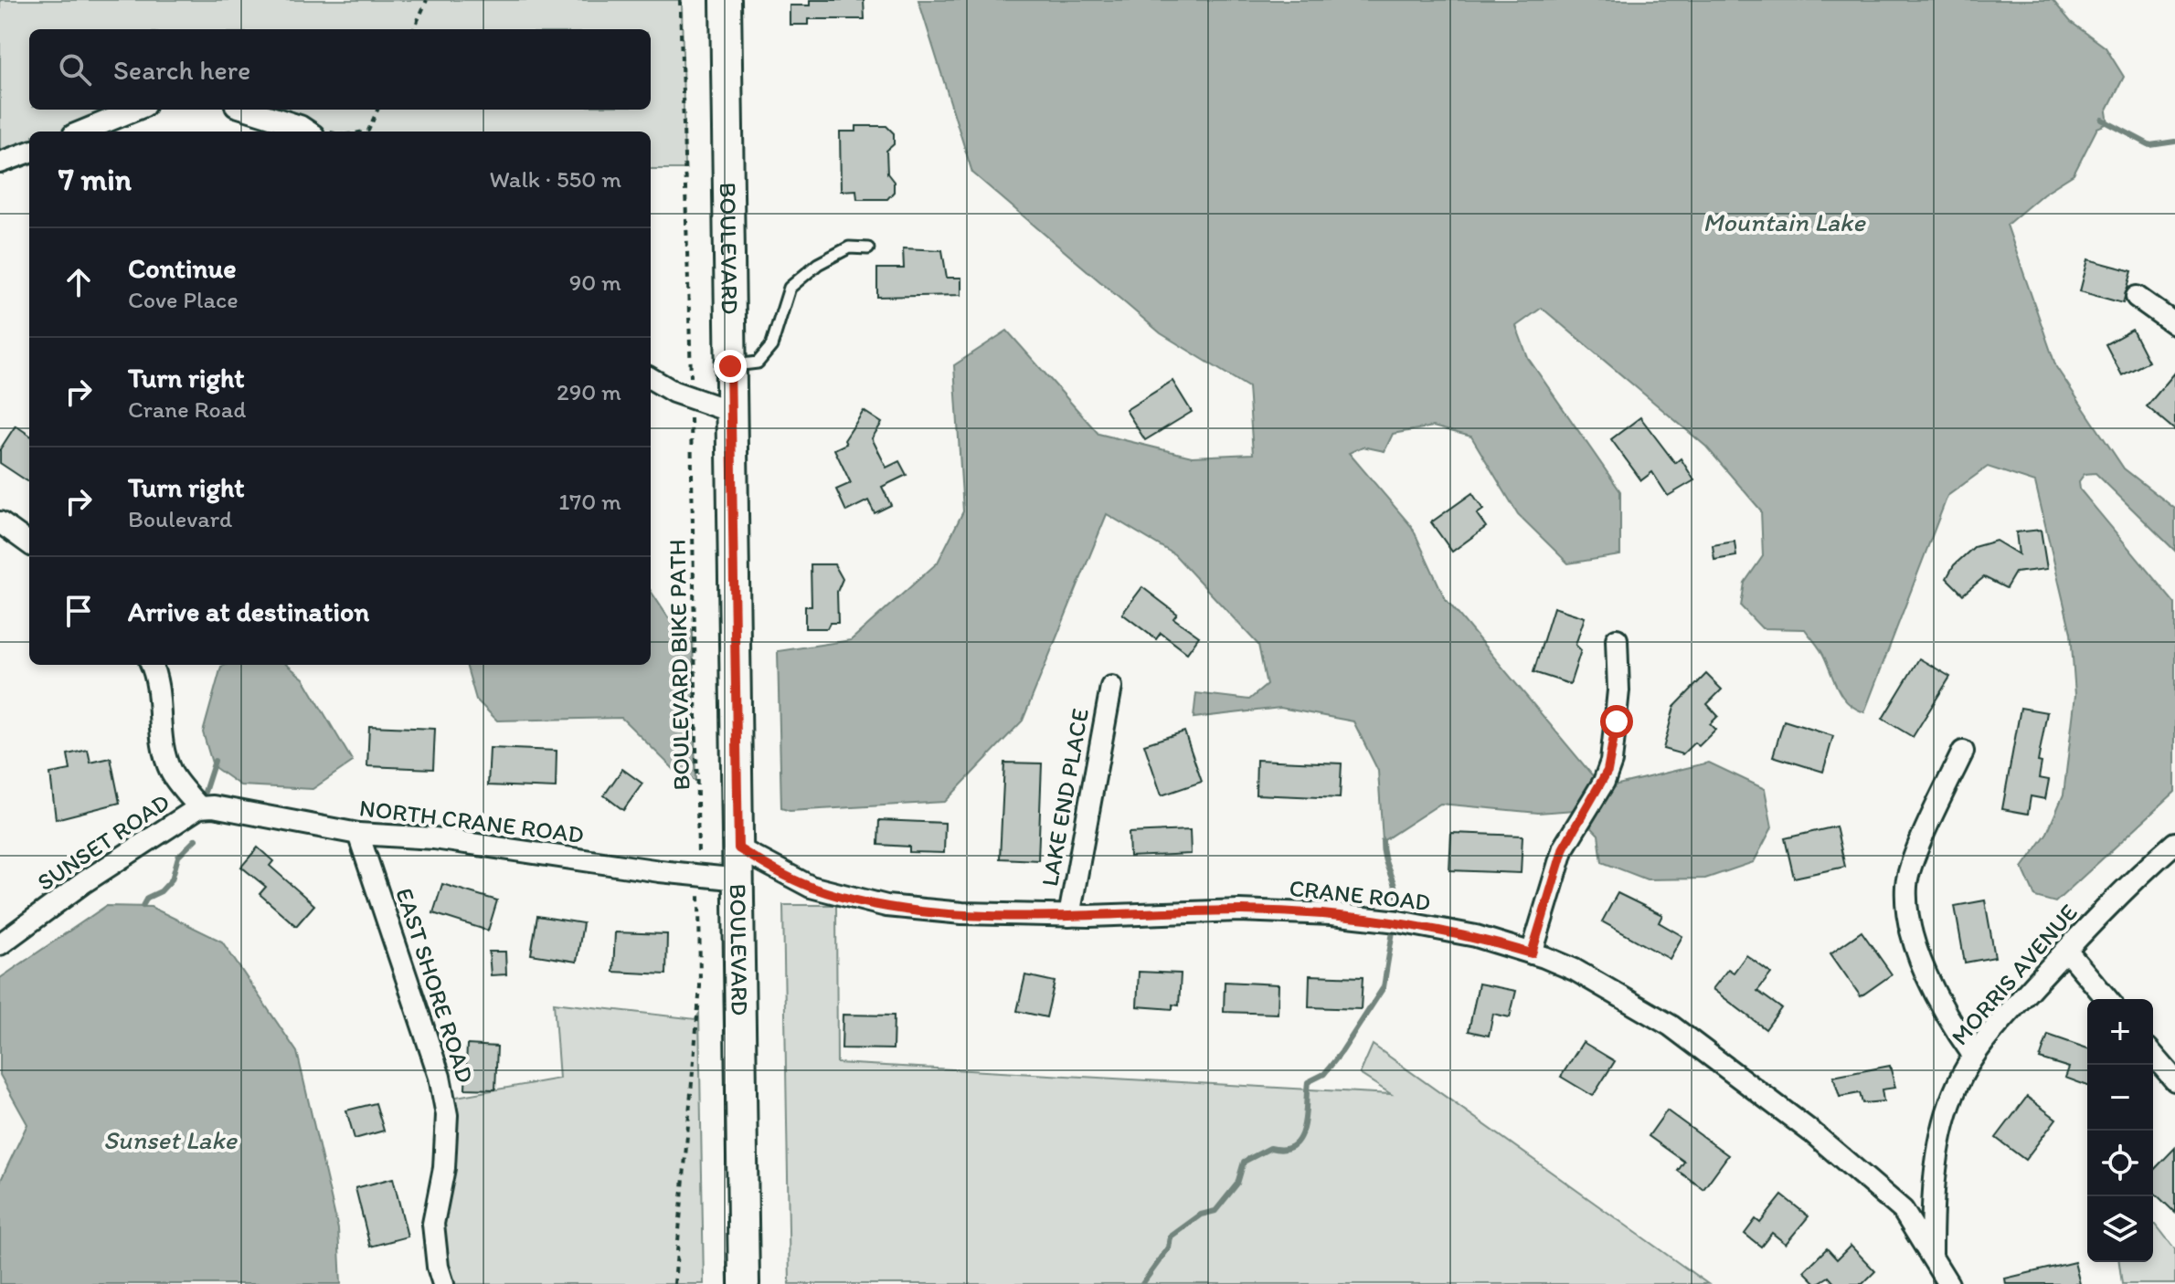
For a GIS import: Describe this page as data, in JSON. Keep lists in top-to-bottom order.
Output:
{
  "streets": {
    "main road": ["BOULEVARD"],
    "street": [
      "LAKE END PLACE",
      "NORTH CRANE ROAD",
      "SUNSET ROAD",
      "CRANE ROAD",
      "MORRIS AVENUE",
      "EAST SHORE ROAD"
    ],
    "path": ["BOULEVARD BIKE PATH"]
  },
  "crossings": [
    ["BOULEVARD", "NORTH CRANE ROAD"],
    ["BOULEVARD", "CRANE ROAD"],
    ["BOULEVARD BIKE PATH", "NORTH CRANE ROAD"],
    ["LAKE END PLACE", "CRANE ROAD"],
    ["NORTH CRANE ROAD", "SUNSET ROAD"],
    ["NORTH CRANE ROAD", "EAST SHORE ROAD"],
    ["CRANE ROAD", "MORRIS AVENUE"]
  ],
  "water": ["Mountain Lake", "Sunset Lake"],
  "page": {
    "search": "Search here",
    "heading": ["7 min", "Walk · 550 m"],
    "list": [
      ["Continue", "Cove Place", "90 m"],
      ["Turn right", "Crane Road", "290 m"],
      ["Turn right", "Boulevard", "170 m"],
      "Arrive at destination"
    ],
    "map_buttons": ["+", "−"]
  }
}
